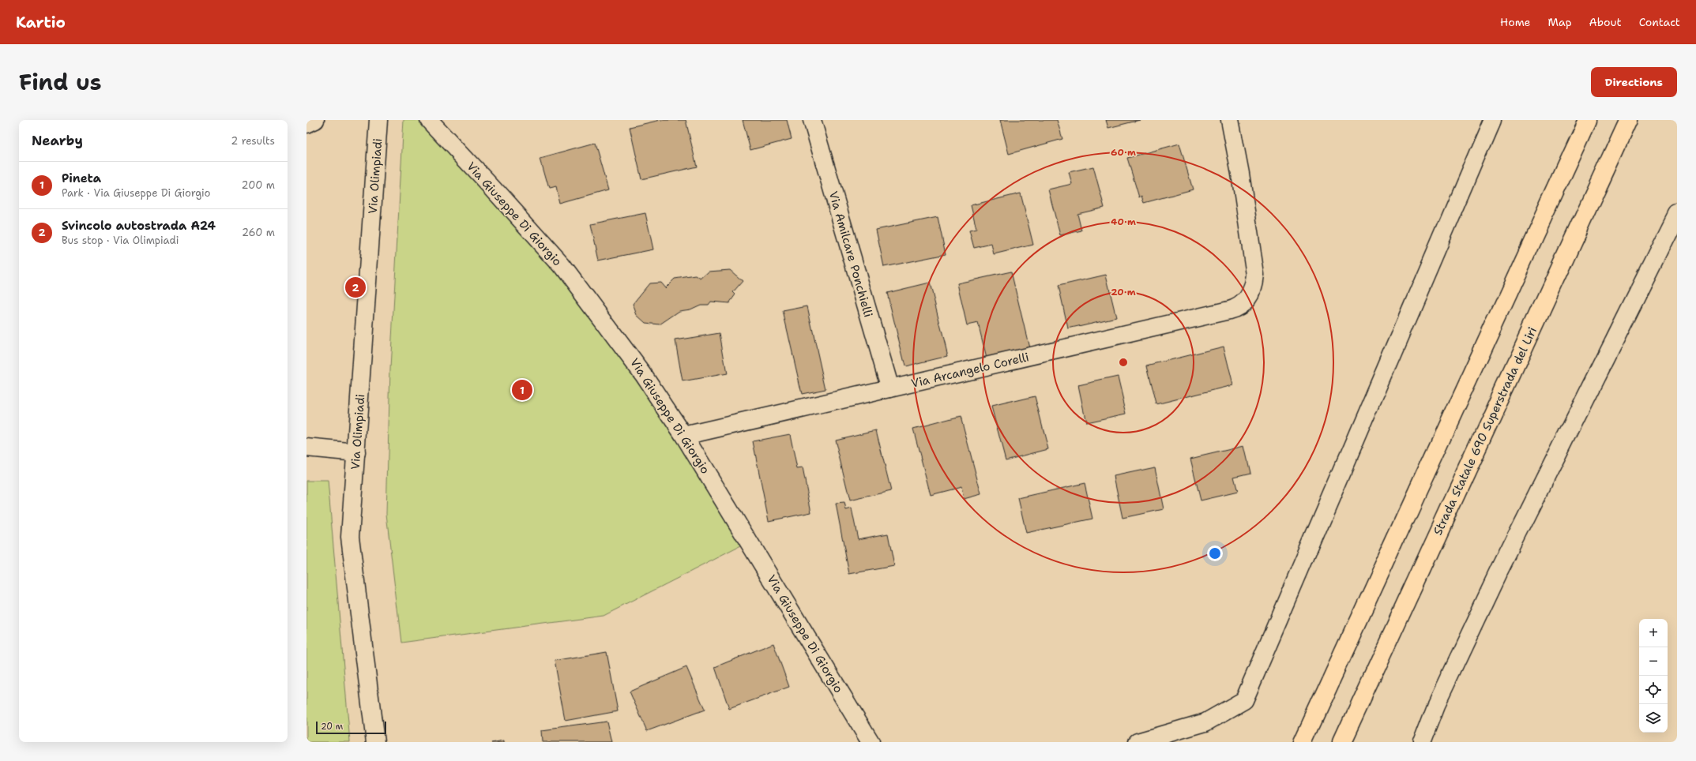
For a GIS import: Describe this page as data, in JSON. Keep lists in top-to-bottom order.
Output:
{
  "streets": {
    "highway": ["Strada Statale 690 Superstrada del Liri"],
    "street": [
      "Via Olimpiadi",
      "Via Giuseppe Di Giorgio",
      "Via Amilcare Ponchielli",
      "Via Arcangelo Corelli"
    ]
  },
  "crossings": [
    ["Via Giuseppe Di Giorgio", "Via Arcangelo Corelli"],
    ["Via Amilcare Ponchielli", "Via Arcangelo Corelli"]
  ],
  "scale_bar": "20 m",
  "page": {
    "header": "Kartio",
    "nav": [
      "Home",
      "Map",
      "About",
      "Contact"
    ],
    "title": "Find us",
    "buttons": "Directions",
    "heading": ["Nearby", "2 results"],
    "list": [
      {
        "mark": "1",
        "name": "Pineta",
        "note": "Park · Via Giuseppe Di Giorgio",
        "value": "200 m"
      },
      {
        "mark": "2",
        "name": "Svincolo autostrada A24",
        "note": "Bus stop · Via Olimpiadi",
        "value": "260 m"
      }
    ],
    "pins": ["2", "1"],
    "map_buttons": ["+", "−"],
    "scale": "20 m"
  },
  "rings": ["60 m", "40 m", "20 m"]
}
